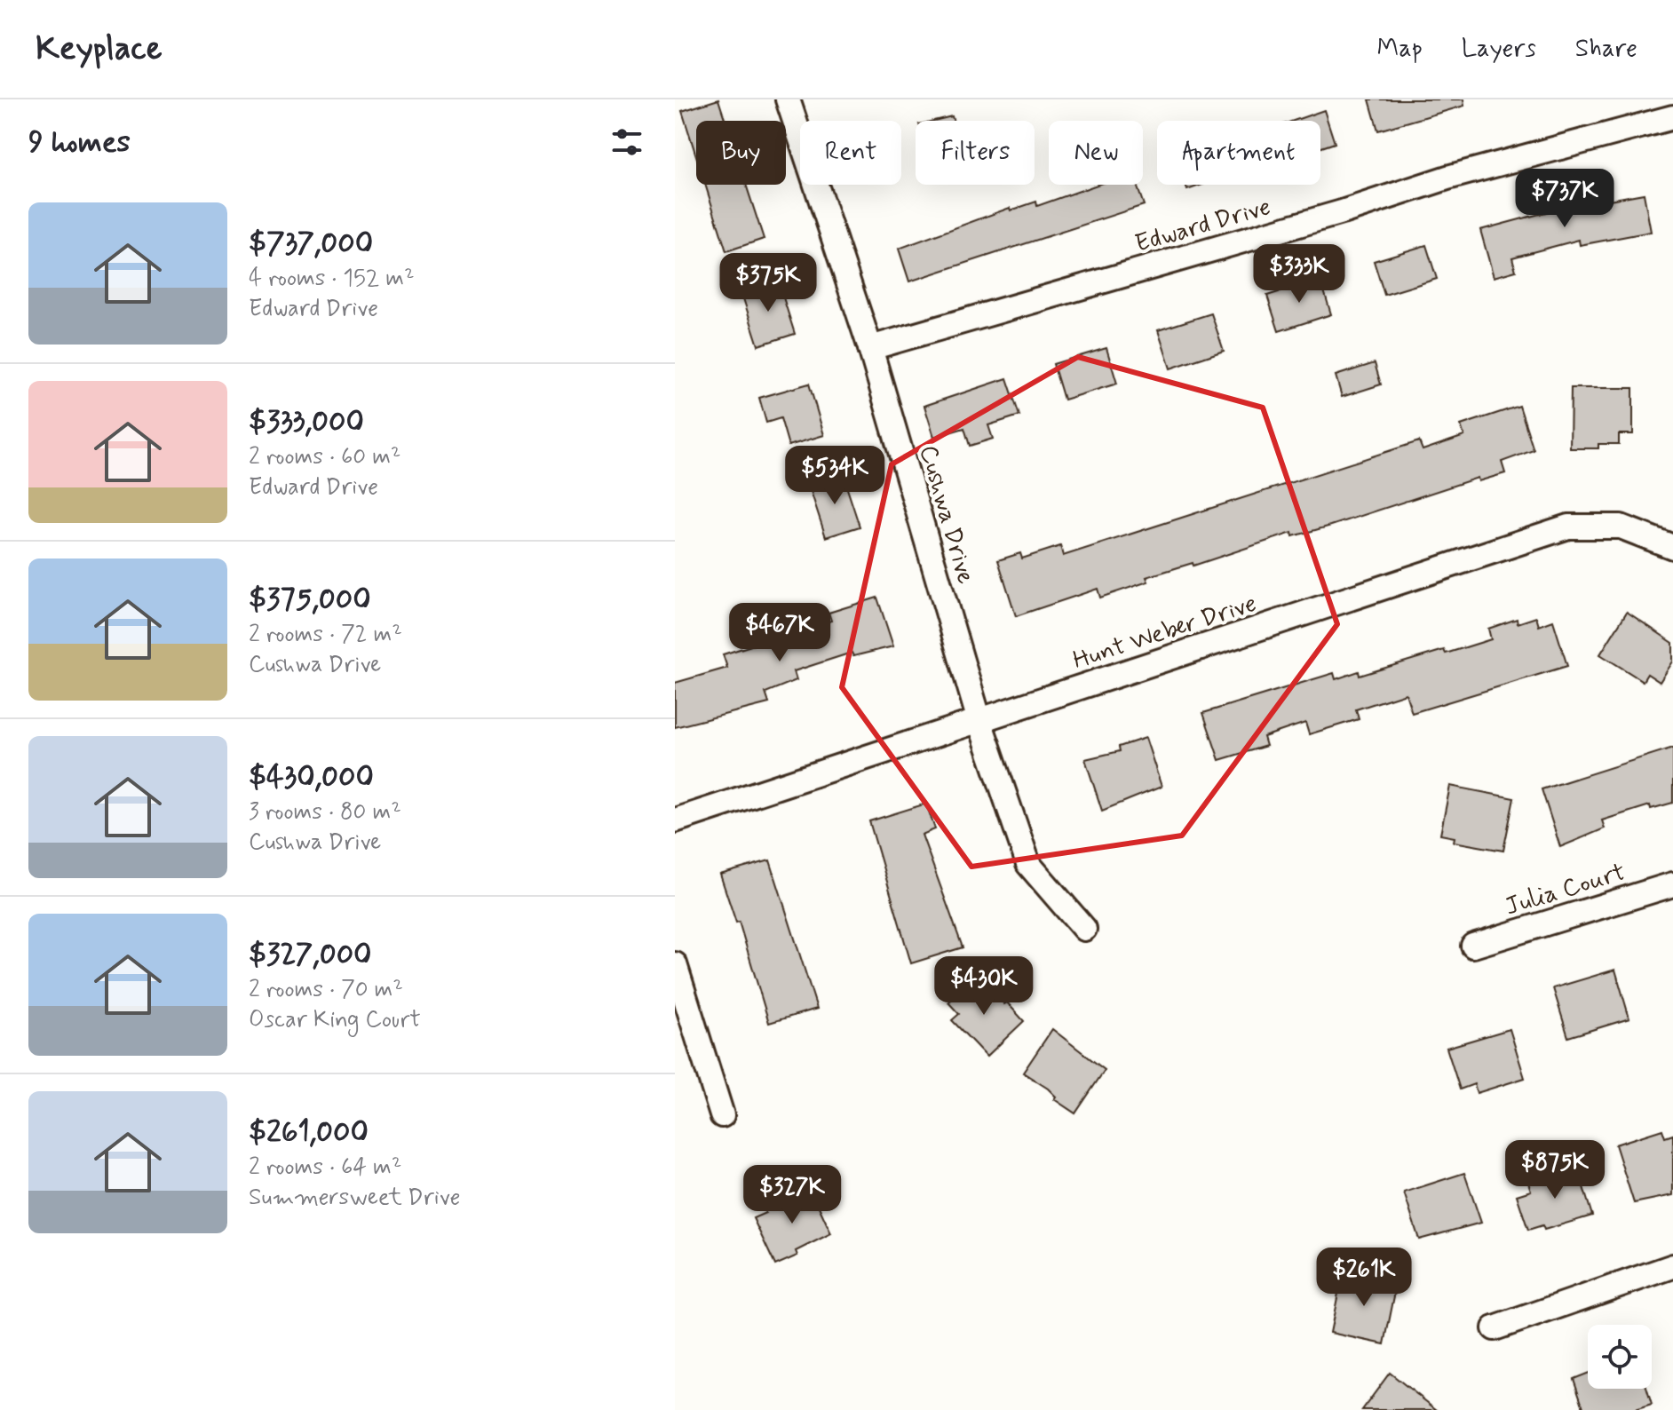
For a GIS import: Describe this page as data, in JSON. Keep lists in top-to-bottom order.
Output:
{
  "streets": {
    "street": [
      "Edward Drive",
      "Cushwa Drive",
      "Hunt Weber Drive",
      "Julia Court"
    ]
  },
  "crossings": [
    ["Edward Drive", "Cushwa Drive"],
    ["Cushwa Drive", "Hunt Weber Drive"]
  ],
  "page": {
    "header": "Keyplace",
    "nav": ["Map", "Layers", "Share"],
    "heading": "9 homes",
    "chip": [
      "Buy",
      "Rent",
      "Filters",
      "New",
      "Apartment"
    ],
    "price": [
      "$737K",
      "$333K",
      "$375K",
      "$534K",
      "$467K",
      "$430K",
      "$875K",
      "$327K",
      "$261K"
    ],
    "list": [
      {
        "name": "$737,000",
        "note": "4 rooms · 152 m² · Edward Drive"
      },
      {
        "name": "$333,000",
        "note": "2 rooms · 60 m² · Edward Drive"
      },
      {
        "name": "$375,000",
        "note": "2 rooms · 72 m² · Cushwa Drive"
      },
      {
        "name": "$430,000",
        "note": "3 rooms · 80 m² · Cushwa Drive"
      },
      {
        "name": "$327,000",
        "note": "2 rooms · 70 m² · Oscar King Court"
      },
      {
        "name": "$261,000",
        "note": "2 rooms · 64 m² · Summersweet Drive"
      }
    ]
  }
}
